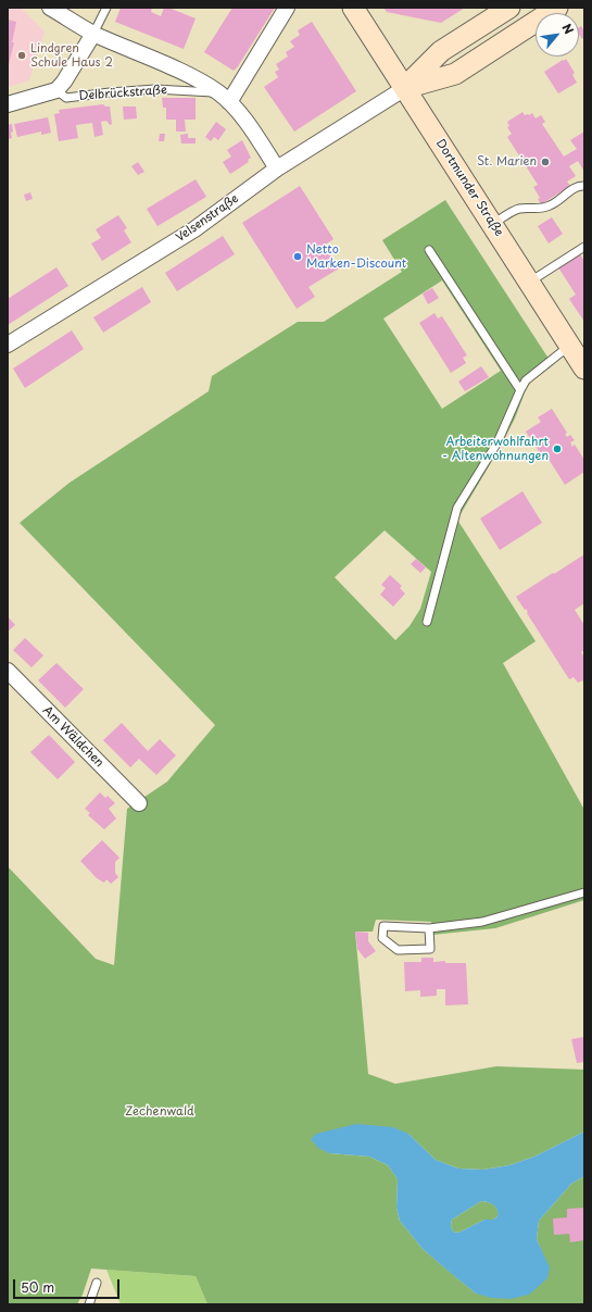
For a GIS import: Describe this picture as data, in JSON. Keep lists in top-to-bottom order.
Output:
{
  "streets": {
    "main road": ["Dortmunder Straße"],
    "street": ["Delbrückstraße", "Velsenstraße", "Am Wäldchen"]
  },
  "crossings": [
    ["Dortmunder Straße", "Velsenstraße"]
  ],
  "parks": ["Zechenwald"],
  "places": [
    "Lindgren Schule Haus 2",
    "St. Marien",
    "Netto Marken-Discount",
    "Arbeiterwohlfahrt - Altenwohnungen"
  ],
  "scale_bar": "50 m",
  "north": "top right"
}
